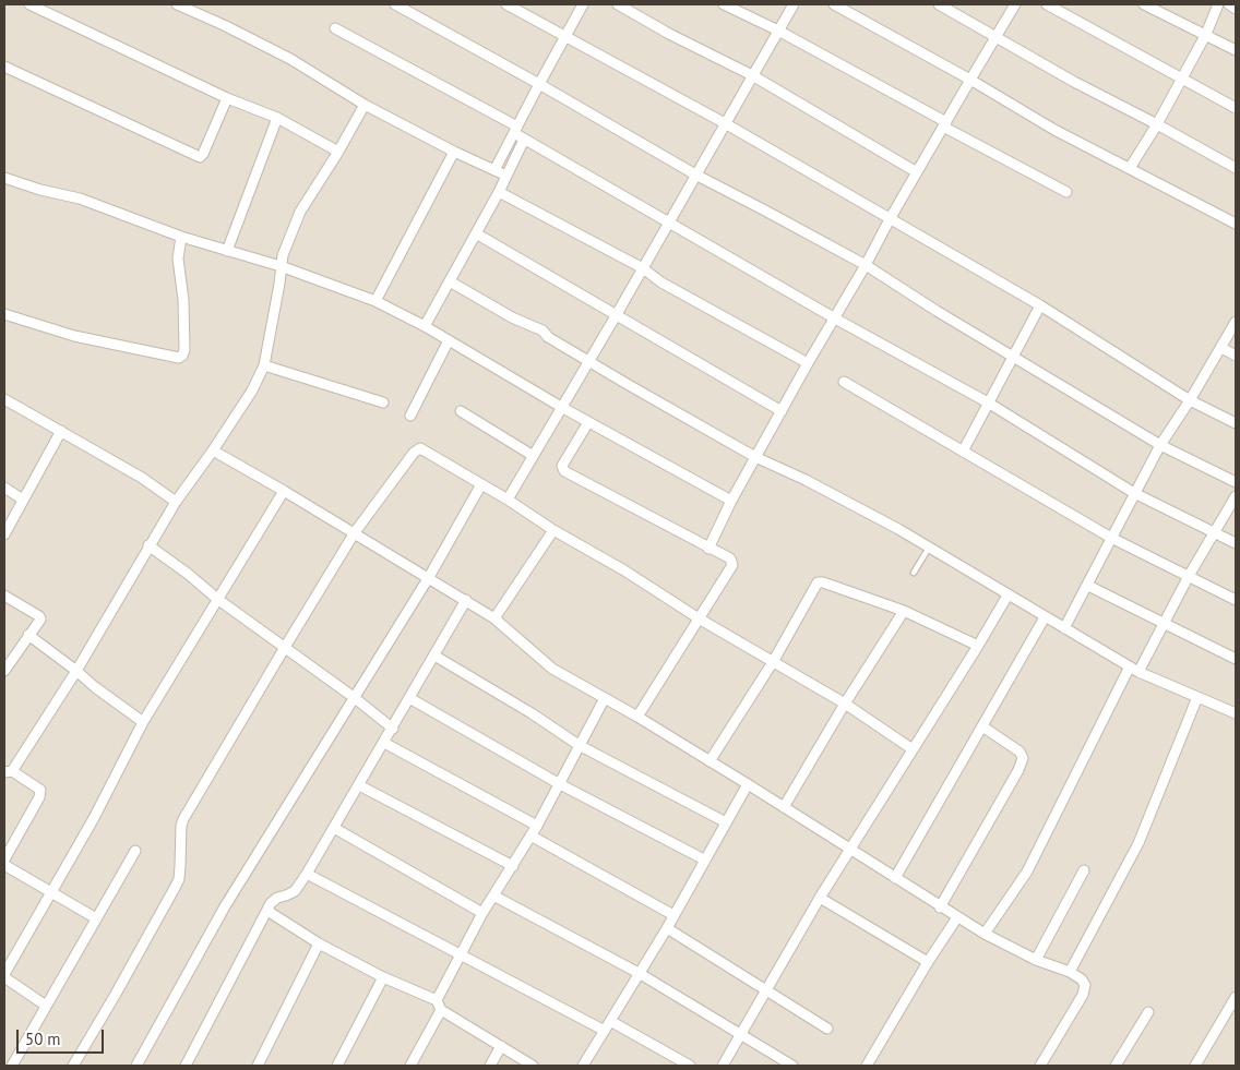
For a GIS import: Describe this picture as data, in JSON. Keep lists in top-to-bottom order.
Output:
{
  "scale_bar": "50 m"
}
